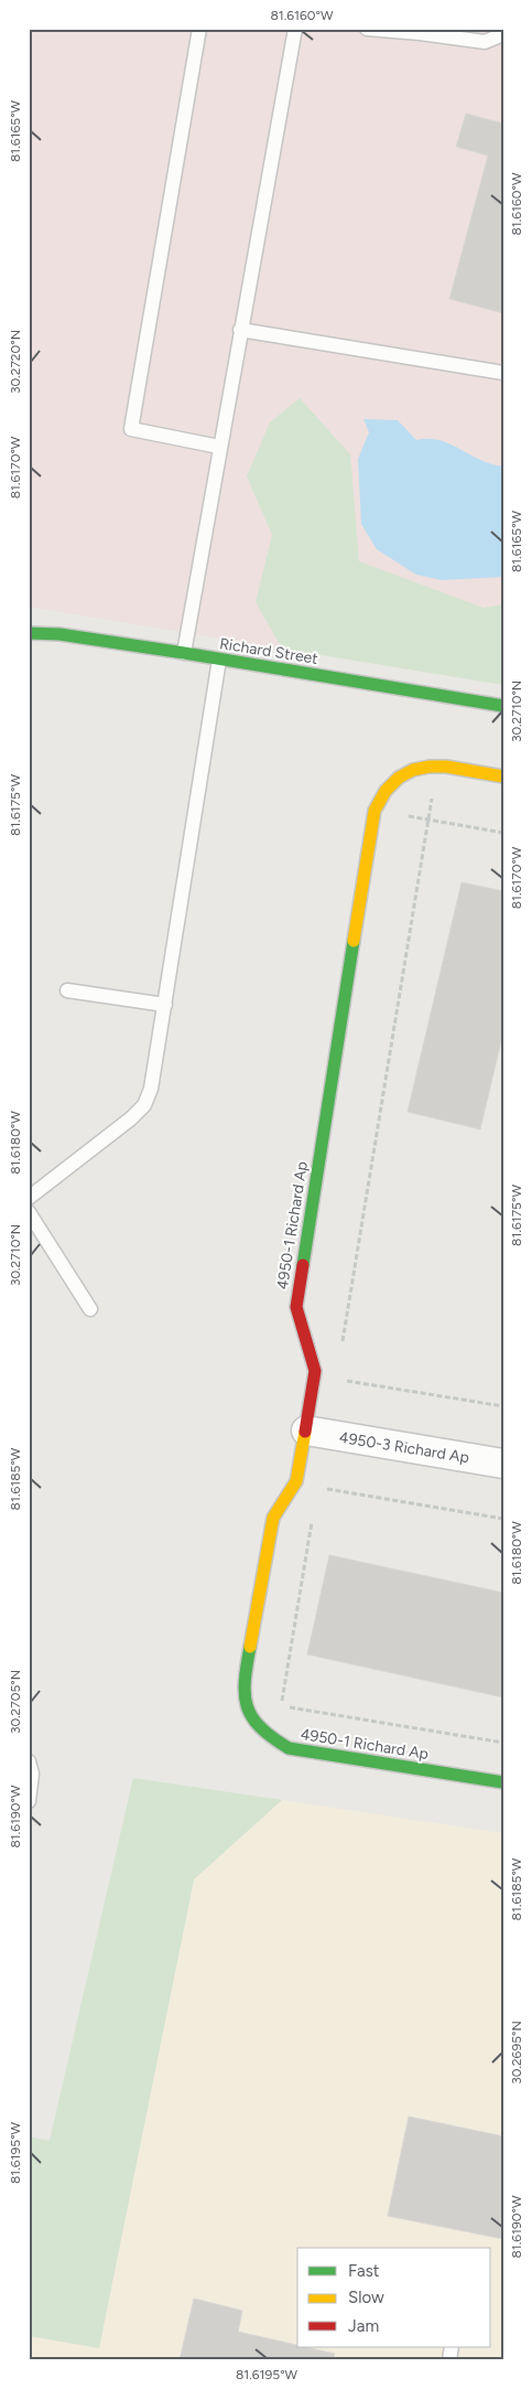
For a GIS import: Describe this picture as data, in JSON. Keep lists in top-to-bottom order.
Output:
{
  "streets": {
    "street": ["Richard Street", "4950-1 Richard Ap", "4950-3 Richard Ap"]
  },
  "crossings": [
    ["4950-1 Richard Ap", "4950-3 Richard Ap"]
  ],
  "legend": ["Fast", "Slow", "Jam"],
  "coordinates": [
    "81.6160°W",
    "81.6165°W",
    "30.2720°N",
    "81.6170°W",
    "30.2710°N",
    "81.6175°W",
    "81.6180°W",
    "81.6185°W",
    "30.2705°N",
    "81.6190°W",
    "30.2695°N",
    "81.6195°W"
  ]
}
